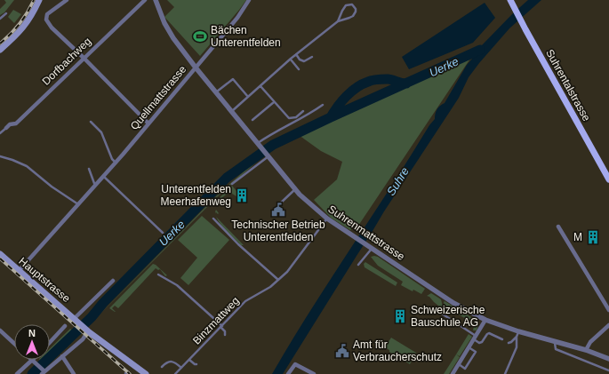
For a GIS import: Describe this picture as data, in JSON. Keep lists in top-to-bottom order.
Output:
{
  "streets": {
    "main road": ["Suhrentalstrasse", "Hauptstrasse"],
    "street": ["Dorfbachweg", "Quellmattstrasse", "Suhrenmattstrasse"],
    "lane": ["Binzmattweg"]
  },
  "crossings": [
    ["Quellmattstrasse", "Suhrenmattstrasse"],
    ["Quellmattstrasse", "Hauptstrasse"],
    ["Suhrenmattstrasse", "Binzmattweg"]
  ],
  "water": ["Uerke", "Suhre"],
  "places": {
    "sports": ["Bächen Unterentfelden"],
    "building": ["Unterentfelden Meerhafenweg", "M", "Schweizerische Bauschule AG"],
    "public building": ["Technischer Betrieb Unterentfelden", "Amt für Verbraucherschutz"]
  },
  "north": "top"
}
